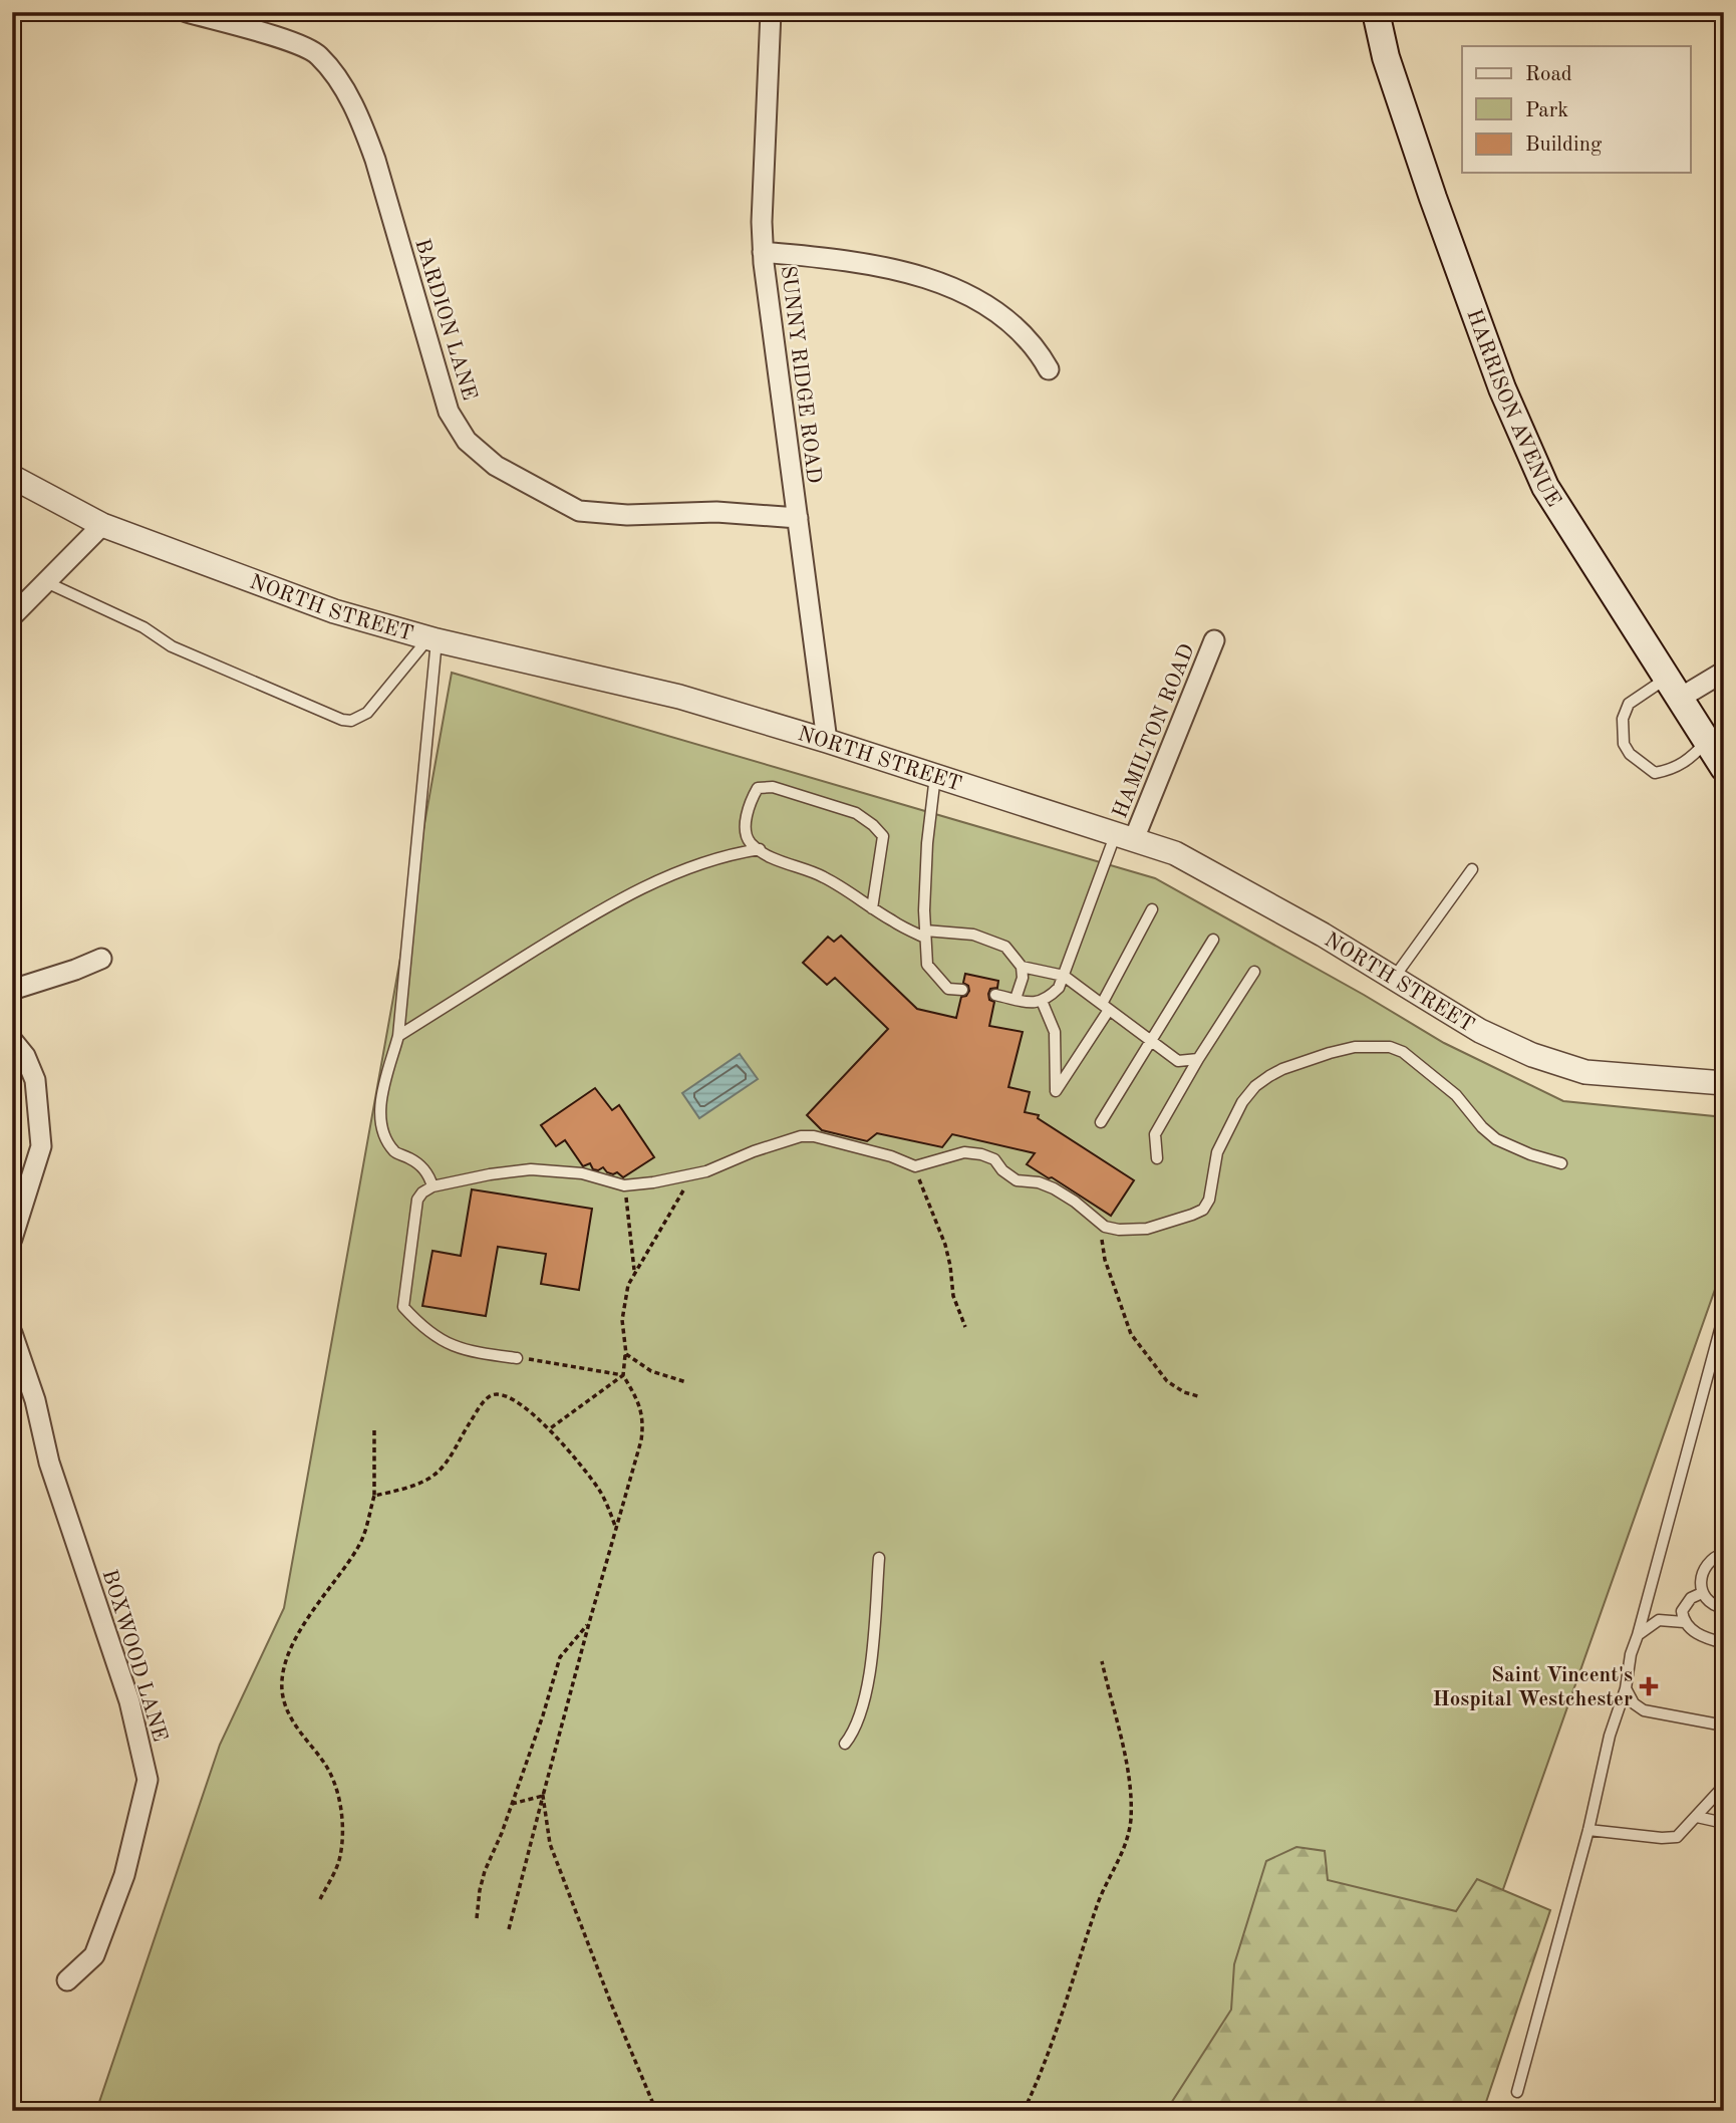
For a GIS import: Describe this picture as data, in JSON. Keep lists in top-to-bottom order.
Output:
{
  "streets": {
    "main road": ["HARRISON AVENUE"],
    "street": [
      "BARDION LANE",
      "SUNNY RIDGE ROAD",
      "NORTH STREET",
      "HAMILTON ROAD",
      "BOXWOOD LANE"
    ]
  },
  "crossings": [
    ["BARDION LANE", "SUNNY RIDGE ROAD"],
    ["SUNNY RIDGE ROAD", "NORTH STREET"],
    ["NORTH STREET", "HAMILTON ROAD"]
  ],
  "places": {
    "health": ["Saint Vincent's Hospital Westchester"]
  },
  "legend": ["Road", "Park", "Building"]
}
